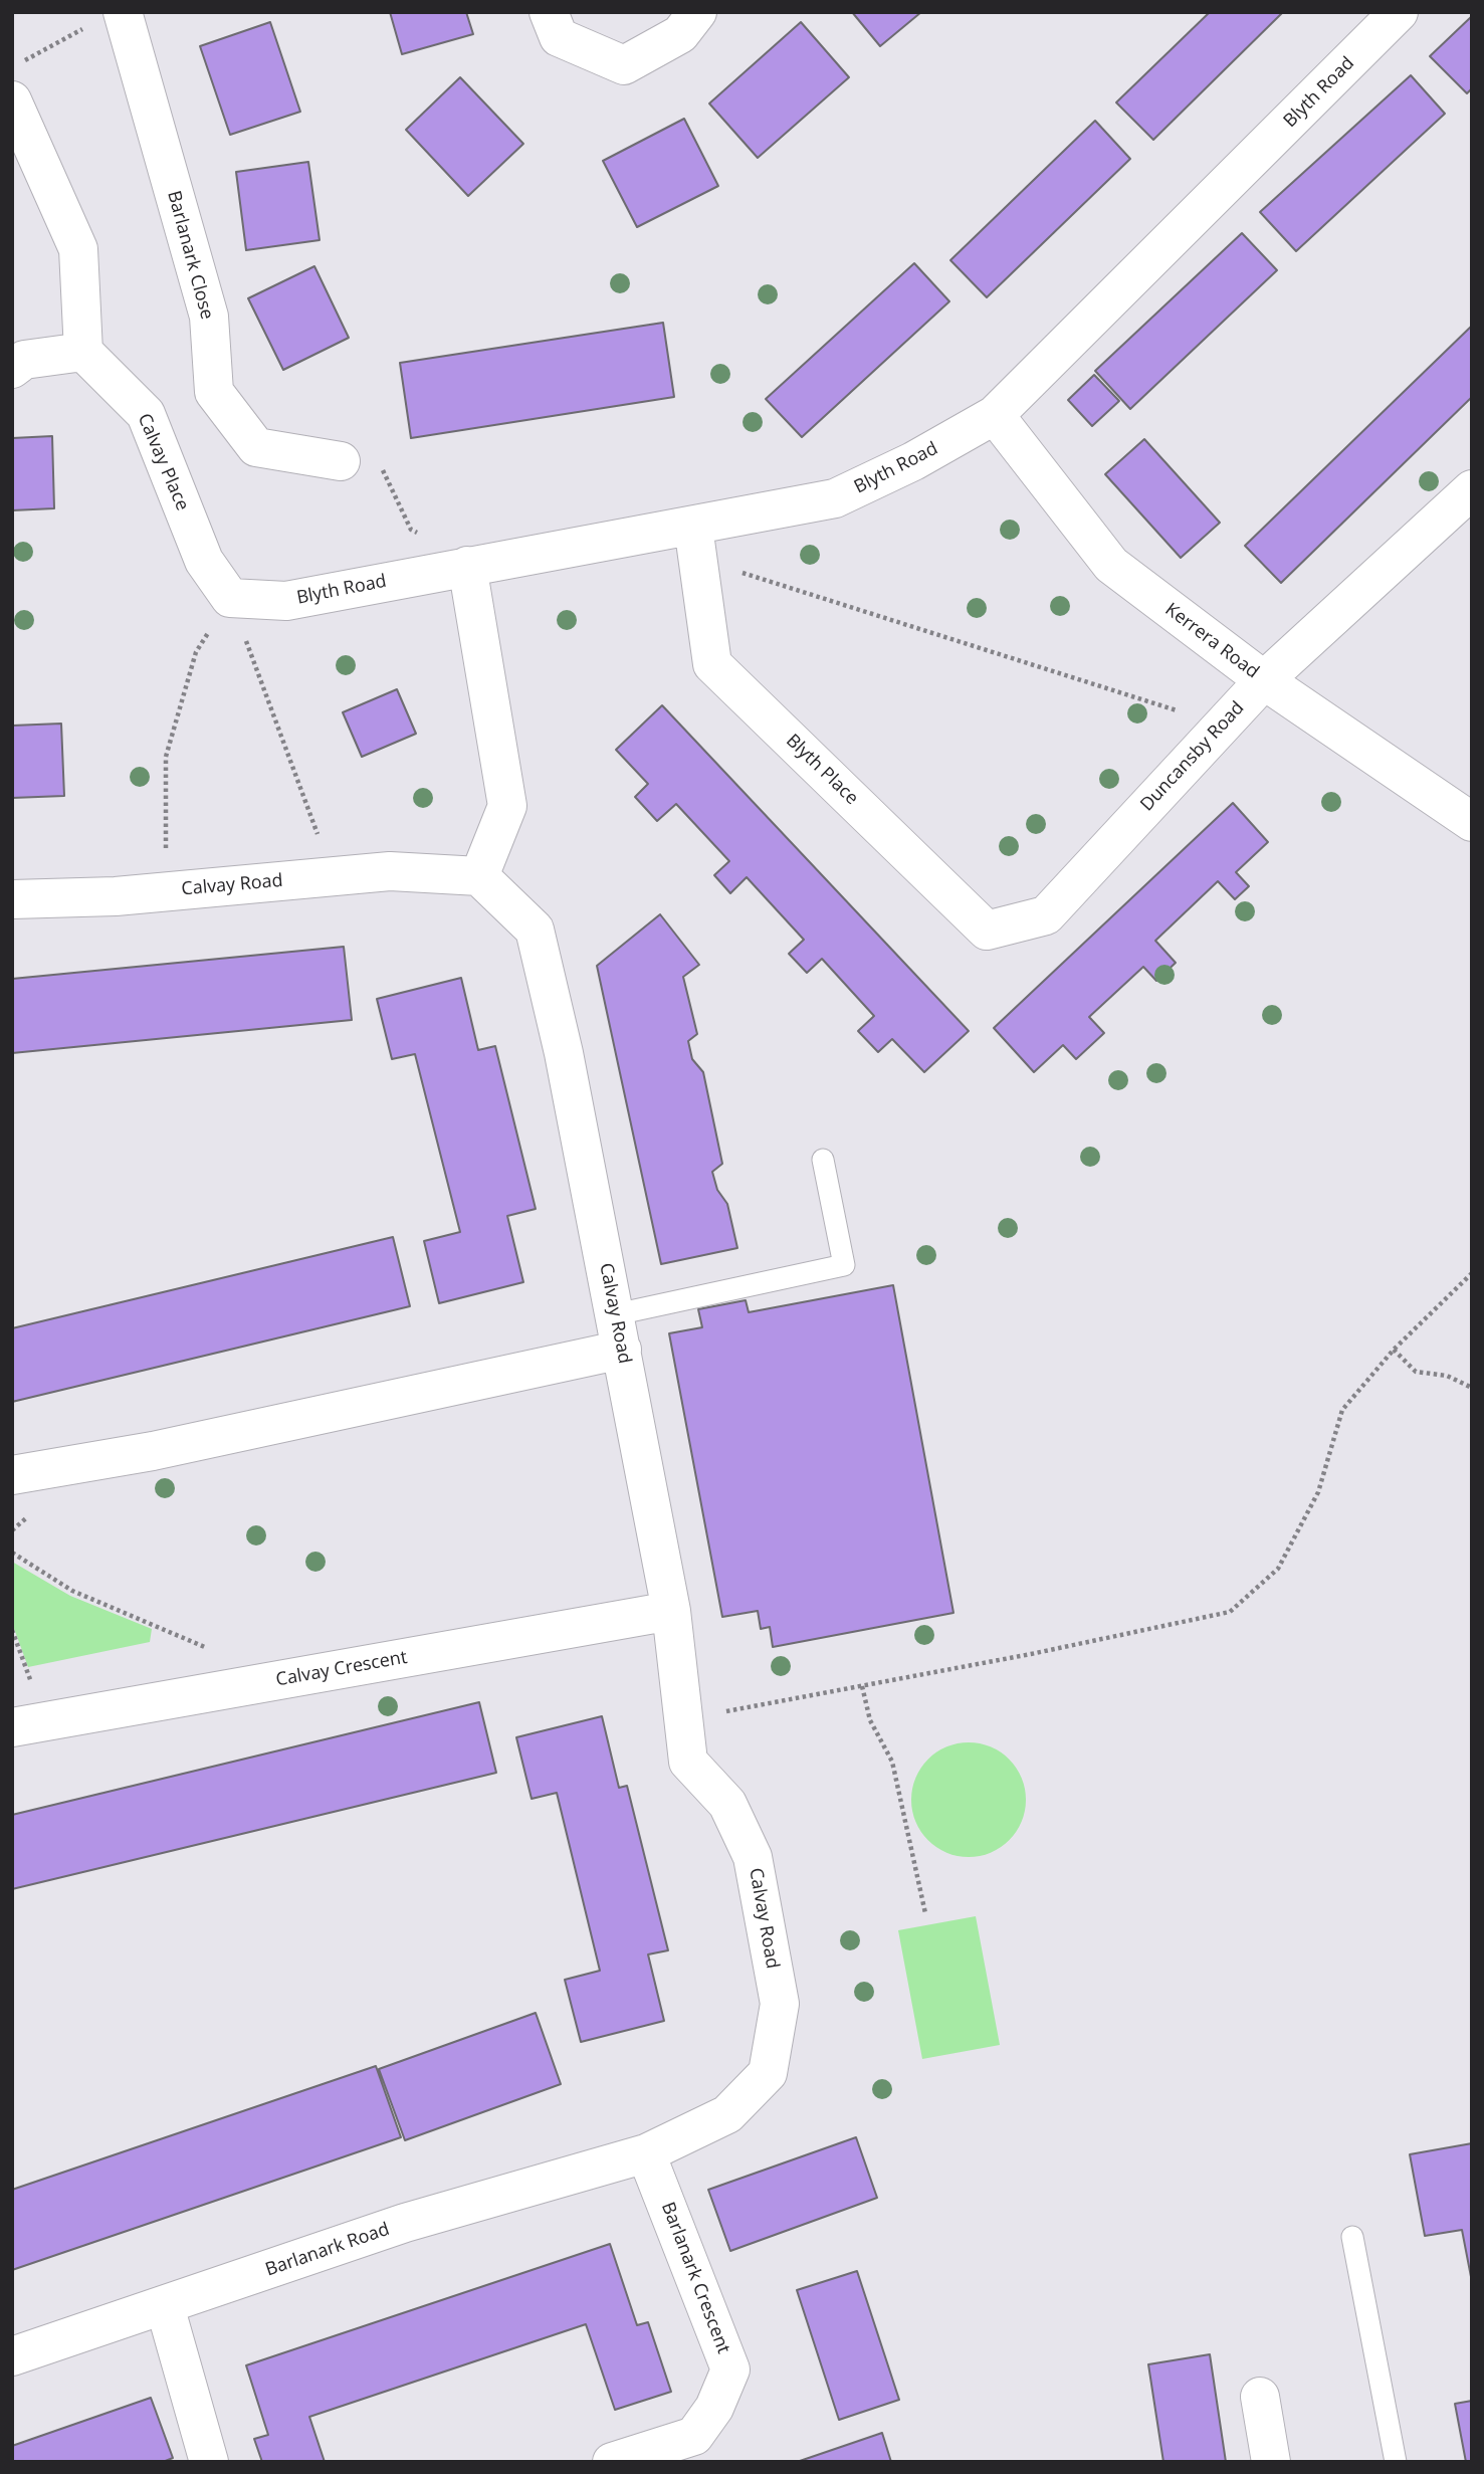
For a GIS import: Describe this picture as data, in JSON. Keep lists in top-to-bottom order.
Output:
{
  "streets": {
    "street": [
      "Blyth Road",
      "Barlanark Close",
      "Calvay Place",
      "Kerrera Road",
      "Duncansby Road",
      "Blyth Place",
      "Calvay Road",
      "Calvay Crescent",
      "Barlanark Road",
      "Barlanark Crescent"
    ]
  },
  "crossings": [
    ["Blyth Road", "Calvay Place"],
    ["Blyth Road", "Kerrera Road"],
    ["Blyth Road", "Blyth Place"],
    ["Kerrera Road", "Duncansby Road"],
    ["Duncansby Road", "Blyth Place"],
    ["Calvay Road", "Calvay Crescent"],
    ["Calvay Road", "Barlanark Road"],
    ["Calvay Road", "Barlanark Crescent"],
    ["Barlanark Road", "Barlanark Crescent"]
  ]
}
